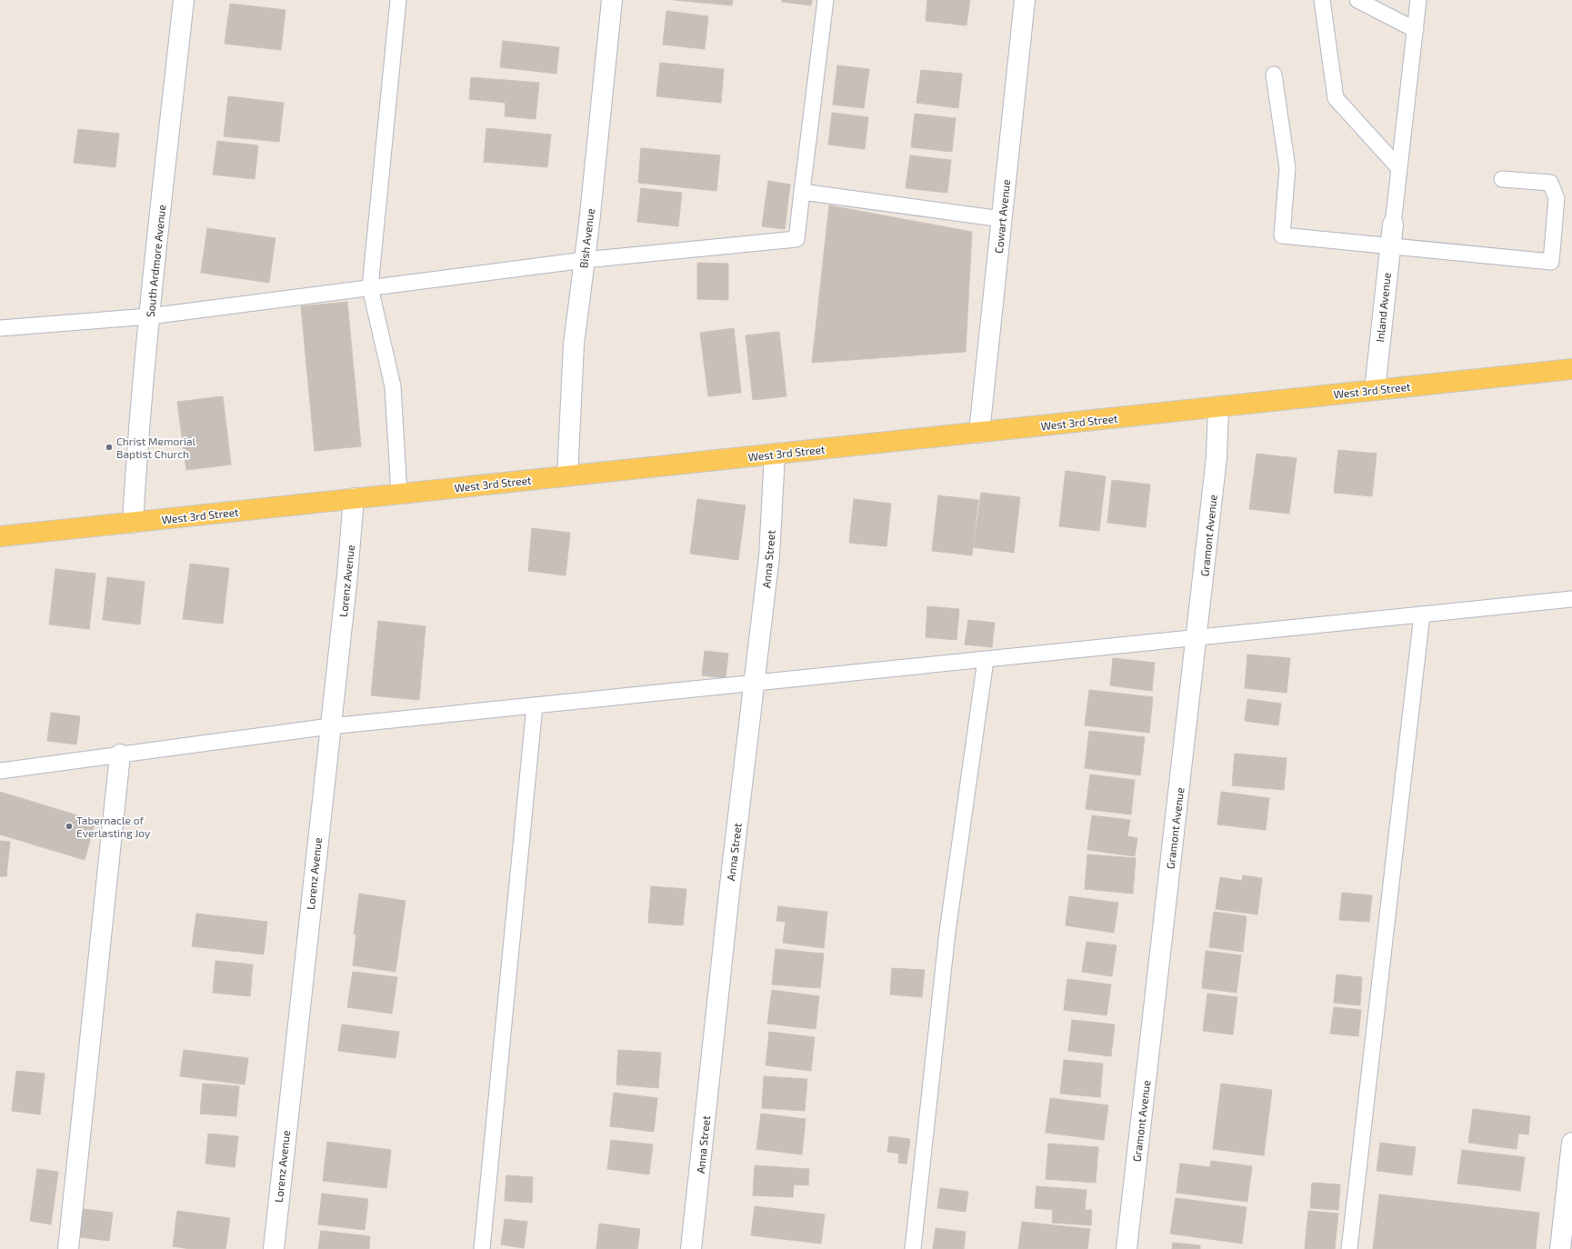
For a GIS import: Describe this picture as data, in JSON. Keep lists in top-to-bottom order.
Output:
{
  "streets": {
    "main road": ["West 3rd Street"],
    "street": [
      "Cowart Avenue",
      "Bish Avenue",
      "South Ardmore Avenue",
      "Inland Avenue",
      "Gramont Avenue",
      "Anna Street",
      "Lorenz Avenue"
    ]
  },
  "crossings": [
    ["Cowart Avenue", "West 3rd Street"],
    ["Bish Avenue", "West 3rd Street"],
    ["South Ardmore Avenue", "West 3rd Street"],
    ["Inland Avenue", "West 3rd Street"],
    ["West 3rd Street", "Gramont Avenue"],
    ["West 3rd Street", "Anna Street"],
    ["West 3rd Street", "Lorenz Avenue"]
  ],
  "places": ["Christ Memorial Baptist Church", "Tabernacle of Everlasting Joy"]
}
